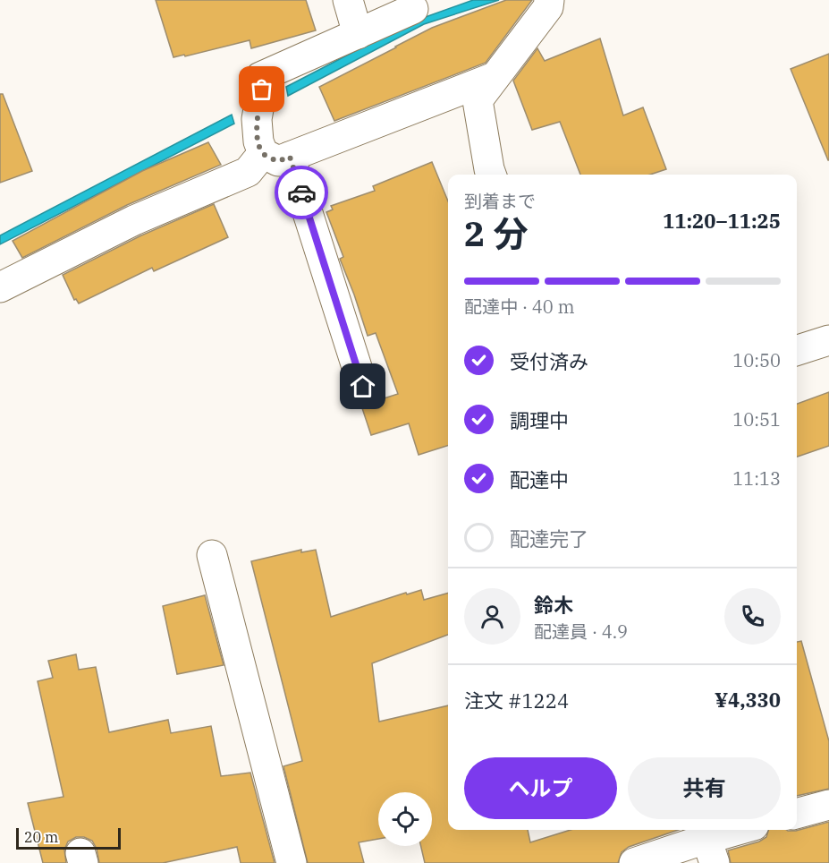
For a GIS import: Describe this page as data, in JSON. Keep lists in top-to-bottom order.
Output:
{
  "scale_bar": "20 m",
  "page": {
    "heading": ["2 分", "到着まで", "11:20–11:25"],
    "panel": [
      "鈴木",
      "配達員 · 4.9",
      "注文 #1224",
      "¥4,330"
    ],
    "bar": "配達中 · 40 m",
    "list": [
      ["受付済み", "10:50"],
      ["調理中", "10:51"],
      ["配達中", "11:13"],
      "配達完了"
    ],
    "buttons": ["ヘルプ", "共有"],
    "scale": "20 m"
  }
}
